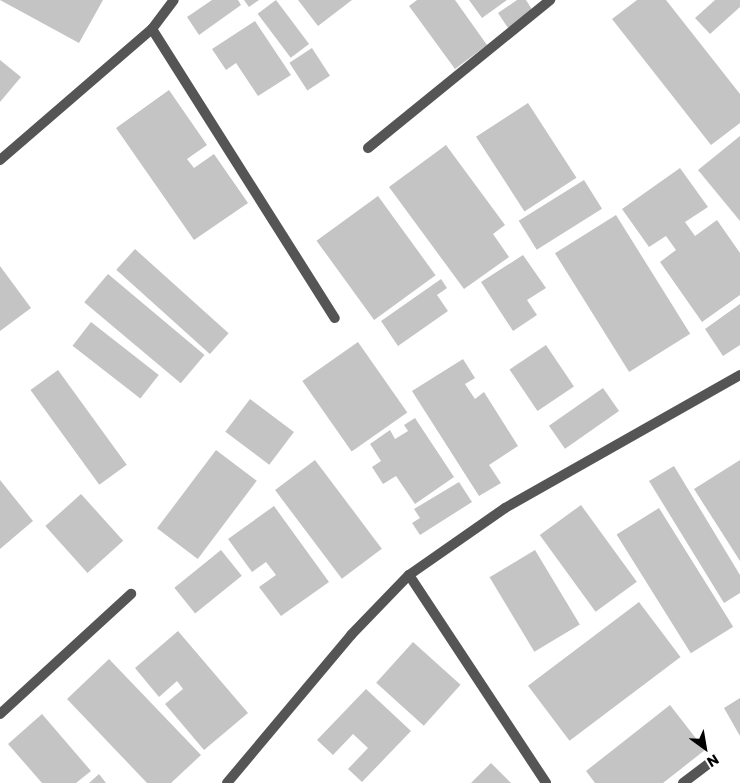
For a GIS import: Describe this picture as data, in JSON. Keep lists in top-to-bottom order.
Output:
{
  "north": "bottom right"
}
